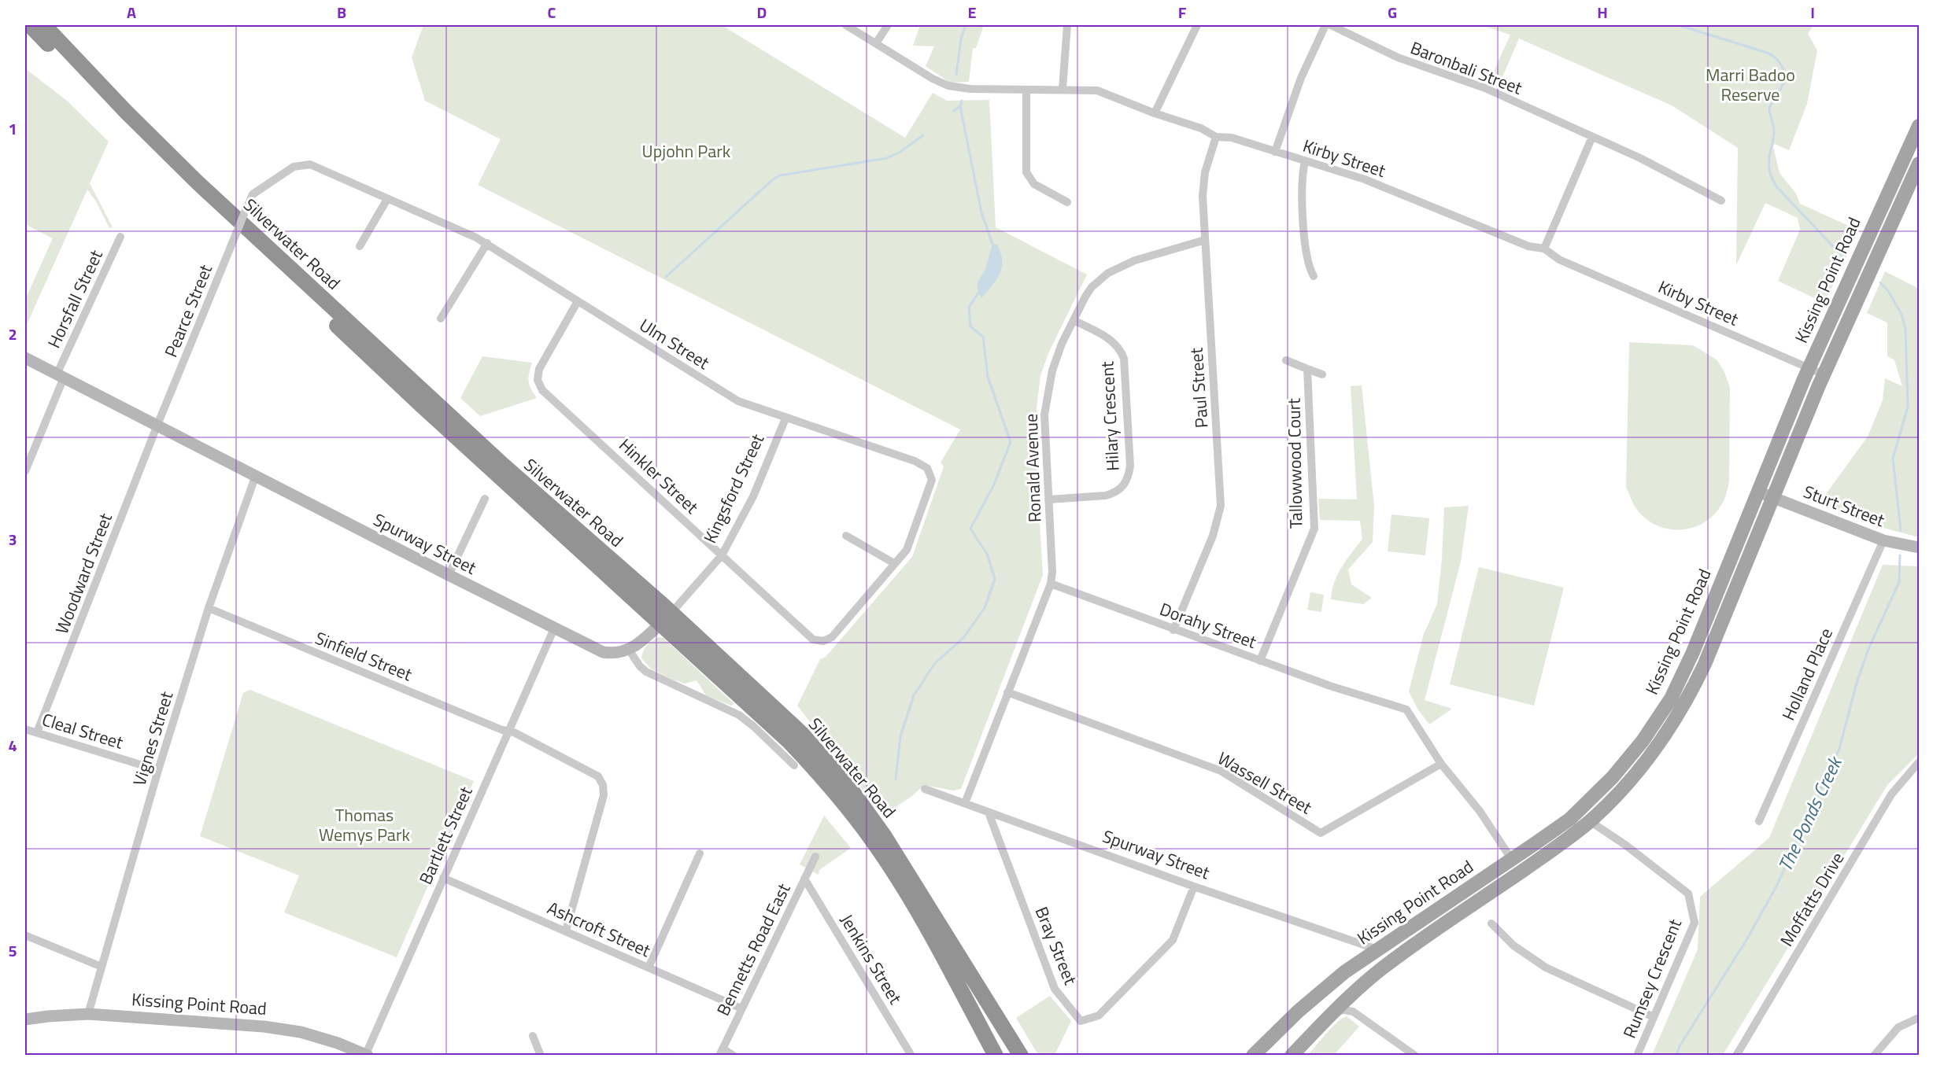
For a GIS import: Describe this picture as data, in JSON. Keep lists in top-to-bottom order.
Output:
{
  "streets": {
    "highway": ["Silverwater Road"],
    "main road": ["Kissing Point Road"],
    "street": [
      "Baronbali Street",
      "Kirby Street",
      "Horsfall Street",
      "Pearce Street",
      "Ulm Street",
      "Paul Street",
      "Hilary Crescent",
      "Tallowwood Court",
      "Ronald Avenue",
      "Hinkler Street",
      "Kingsford Street",
      "Sturt Street",
      "Spurway Street",
      "Woodward Street",
      "Dorahy Street",
      "Sinfield Street",
      "Holland Place",
      "Cleal Street",
      "Vignes Street",
      "Wassell Street",
      "Bartlett Street",
      "Moffatts Drive",
      "Ashcroft Street",
      "Bray Street",
      "Bennetts Road East",
      "Jenkins Street",
      "Rumsey Crescent"
    ]
  },
  "crossings": [
    ["Kirby Street", "Kissing Point Road"],
    ["Kirby Street", "Paul Street"],
    ["Silverwater Road", "Kingsford Street"],
    ["Kissing Point Road", "Sturt Street"],
    ["Kissing Point Road", "Spurway Street"],
    ["Kissing Point Road", "Dorahy Street"],
    ["Kissing Point Road", "Vignes Street"],
    ["Kissing Point Road", "Bartlett Street"],
    ["Kissing Point Road", "Rumsey Crescent"],
    ["Horsfall Street", "Spurway Street"],
    ["Pearce Street", "Ulm Street"],
    ["Pearce Street", "Spurway Street"],
    ["Pearce Street", "Woodward Street"],
    ["Ulm Street", "Hinkler Street"],
    ["Ulm Street", "Kingsford Street"],
    ["Paul Street", "Ronald Avenue"],
    ["Paul Street", "Dorahy Street"],
    ["Hilary Crescent", "Ronald Avenue"],
    ["Tallowwood Court", "Dorahy Street"],
    ["Ronald Avenue", "Dorahy Street"],
    ["Hinkler Street", "Kingsford Street"],
    ["Kingsford Street", "Spurway Street"],
    ["Sturt Street", "Holland Place"],
    ["Spurway Street", "Woodward Street"],
    ["Spurway Street", "Vignes Street"],
    ["Spurway Street", "Bartlett Street"],
    ["Spurway Street", "Bray Street"],
    ["Woodward Street", "Cleal Street"],
    ["Dorahy Street", "Wassell Street"],
    ["Sinfield Street", "Vignes Street"],
    ["Sinfield Street", "Bartlett Street"],
    ["Sinfield Street", "Ashcroft Street"],
    ["Cleal Street", "Vignes Street"],
    ["Bartlett Street", "Ashcroft Street"],
    ["Ashcroft Street", "Bennetts Road East"],
    ["Bennetts Road East", "Jenkins Street"]
  ],
  "water": ["The Ponds Creek"],
  "parks": ["Marri Badoo Reserve", "Upjohn Park", "Thomas Wemys Park"],
  "grid": {
    "columns": [
      "A",
      "B",
      "C",
      "D",
      "E",
      "F",
      "G",
      "H",
      "I"
    ],
    "rows": [
      "1",
      "2",
      "3",
      "4",
      "5"
    ]
  }
}
